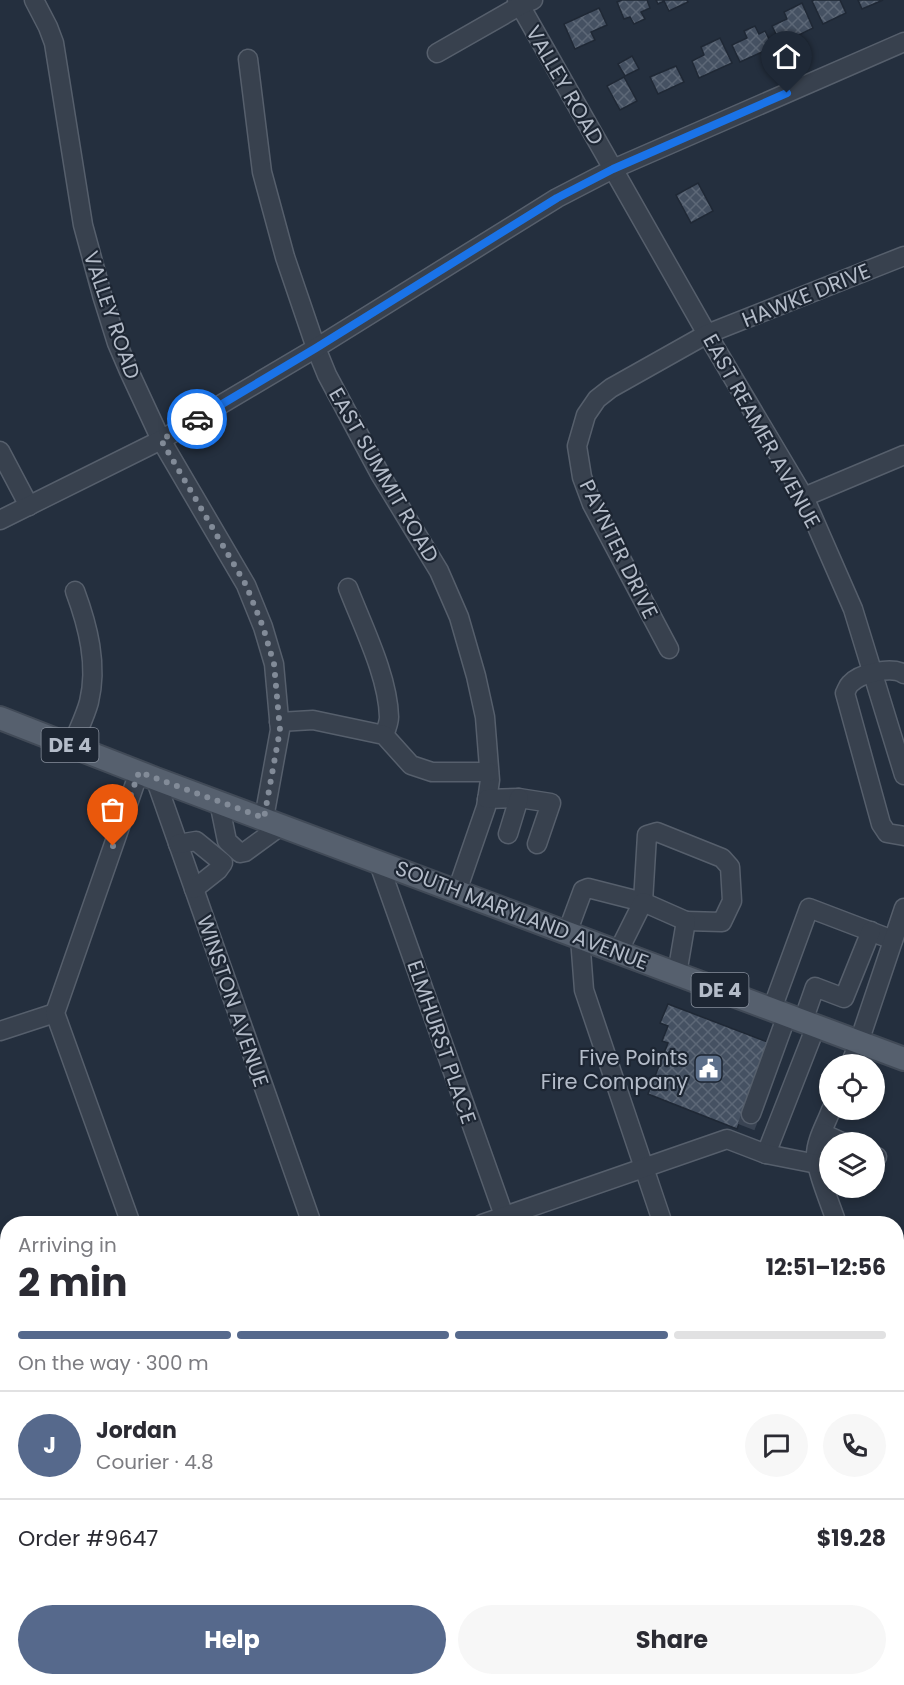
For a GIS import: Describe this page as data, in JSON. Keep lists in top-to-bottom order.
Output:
{
  "streets": {
    "main road": ["DE 4", "SOUTH MARYLAND AVENUE"],
    "street": [
      "VALLEY ROAD",
      "HAWKE DRIVE",
      "EAST REAMER AVENUE",
      "EAST SUMMIT ROAD",
      "PAYNTER DRIVE",
      "WINSTON AVENUE",
      "ELMHURST PLACE"
    ]
  },
  "crossings": [
    ["VALLEY ROAD", "EAST REAMER AVENUE"],
    ["VALLEY ROAD", "SOUTH MARYLAND AVENUE"],
    ["HAWKE DRIVE", "EAST REAMER AVENUE"],
    ["HAWKE DRIVE", "PAYNTER DRIVE"],
    ["EAST REAMER AVENUE", "PAYNTER DRIVE"],
    ["EAST SUMMIT ROAD", "SOUTH MARYLAND AVENUE"],
    ["DE 4", "SOUTH MARYLAND AVENUE"],
    ["DE 4", "WINSTON AVENUE"],
    ["SOUTH MARYLAND AVENUE", "WINSTON AVENUE"],
    ["SOUTH MARYLAND AVENUE", "ELMHURST PLACE"]
  ],
  "places": {
    "public building": ["Five Points Fire Company"]
  },
  "page": {
    "heading": ["2 min", "Arriving in", "12:51–12:56"],
    "panel": [
      "Jordan",
      "Courier · 4.8",
      "Order #9647",
      "$19.28"
    ],
    "bar": "On the way · 300 m",
    "round": "J",
    "buttons": ["Help", "Share"]
  }
}
